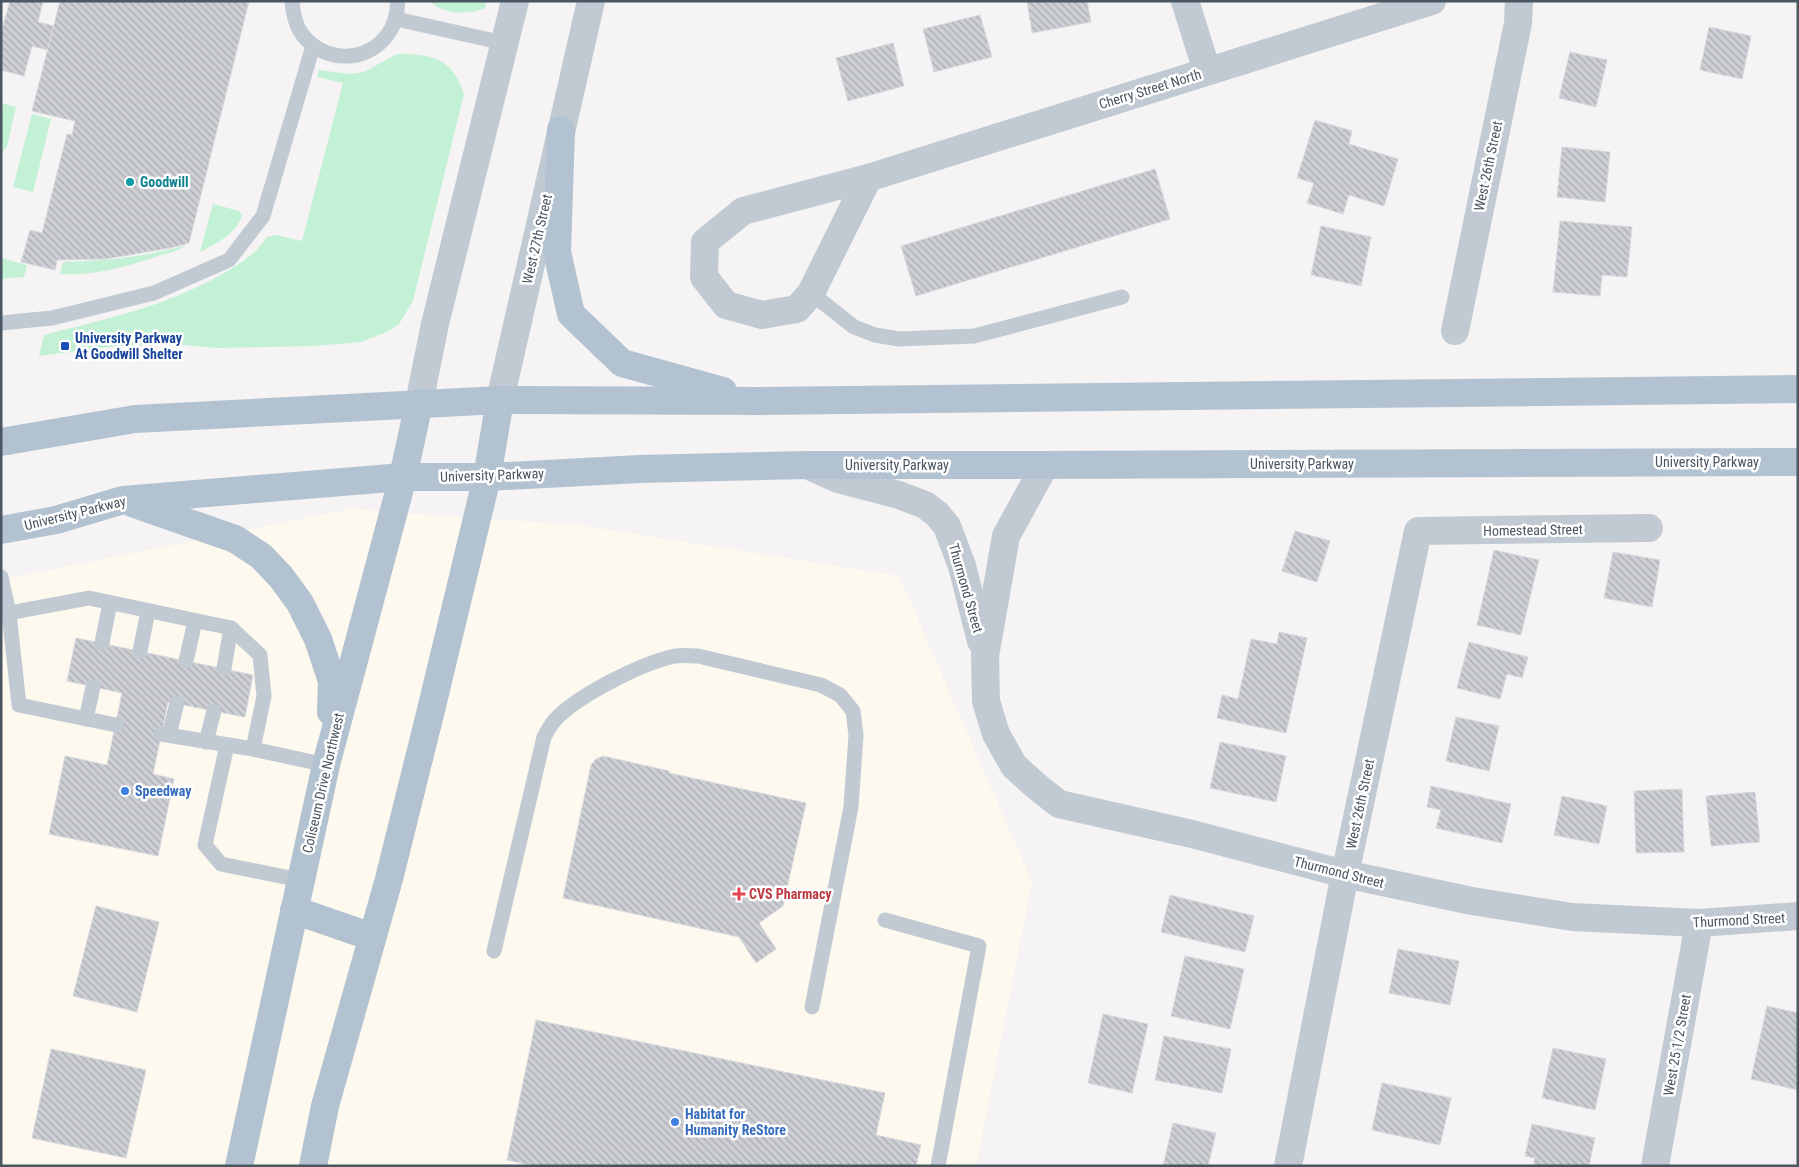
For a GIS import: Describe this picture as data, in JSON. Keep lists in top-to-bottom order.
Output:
{
  "streets": {
    "main road": ["West 27th Street", "University Parkway", "Coliseum Drive Northwest"],
    "street": [
      "Cherry Street North",
      "West 26th Street",
      "Homestead Street",
      "Thurmond Street",
      "West 25 1/2 Street"
    ]
  },
  "crossings": [
    ["West 26th Street", "Homestead Street"],
    ["West 26th Street", "Thurmond Street"],
    ["West 27th Street", "University Parkway"],
    ["University Parkway", "Thurmond Street"],
    ["University Parkway", "Coliseum Drive Northwest"],
    ["Thurmond Street", "West 25 1/2 Street"]
  ],
  "places": {
    "other": ["Goodwill", "Speedway", "Habitat for Humanity ReStore"],
    "transit": ["University Parkway At Goodwill Shelter"],
    "health": ["CVS Pharmacy"]
  }
}
